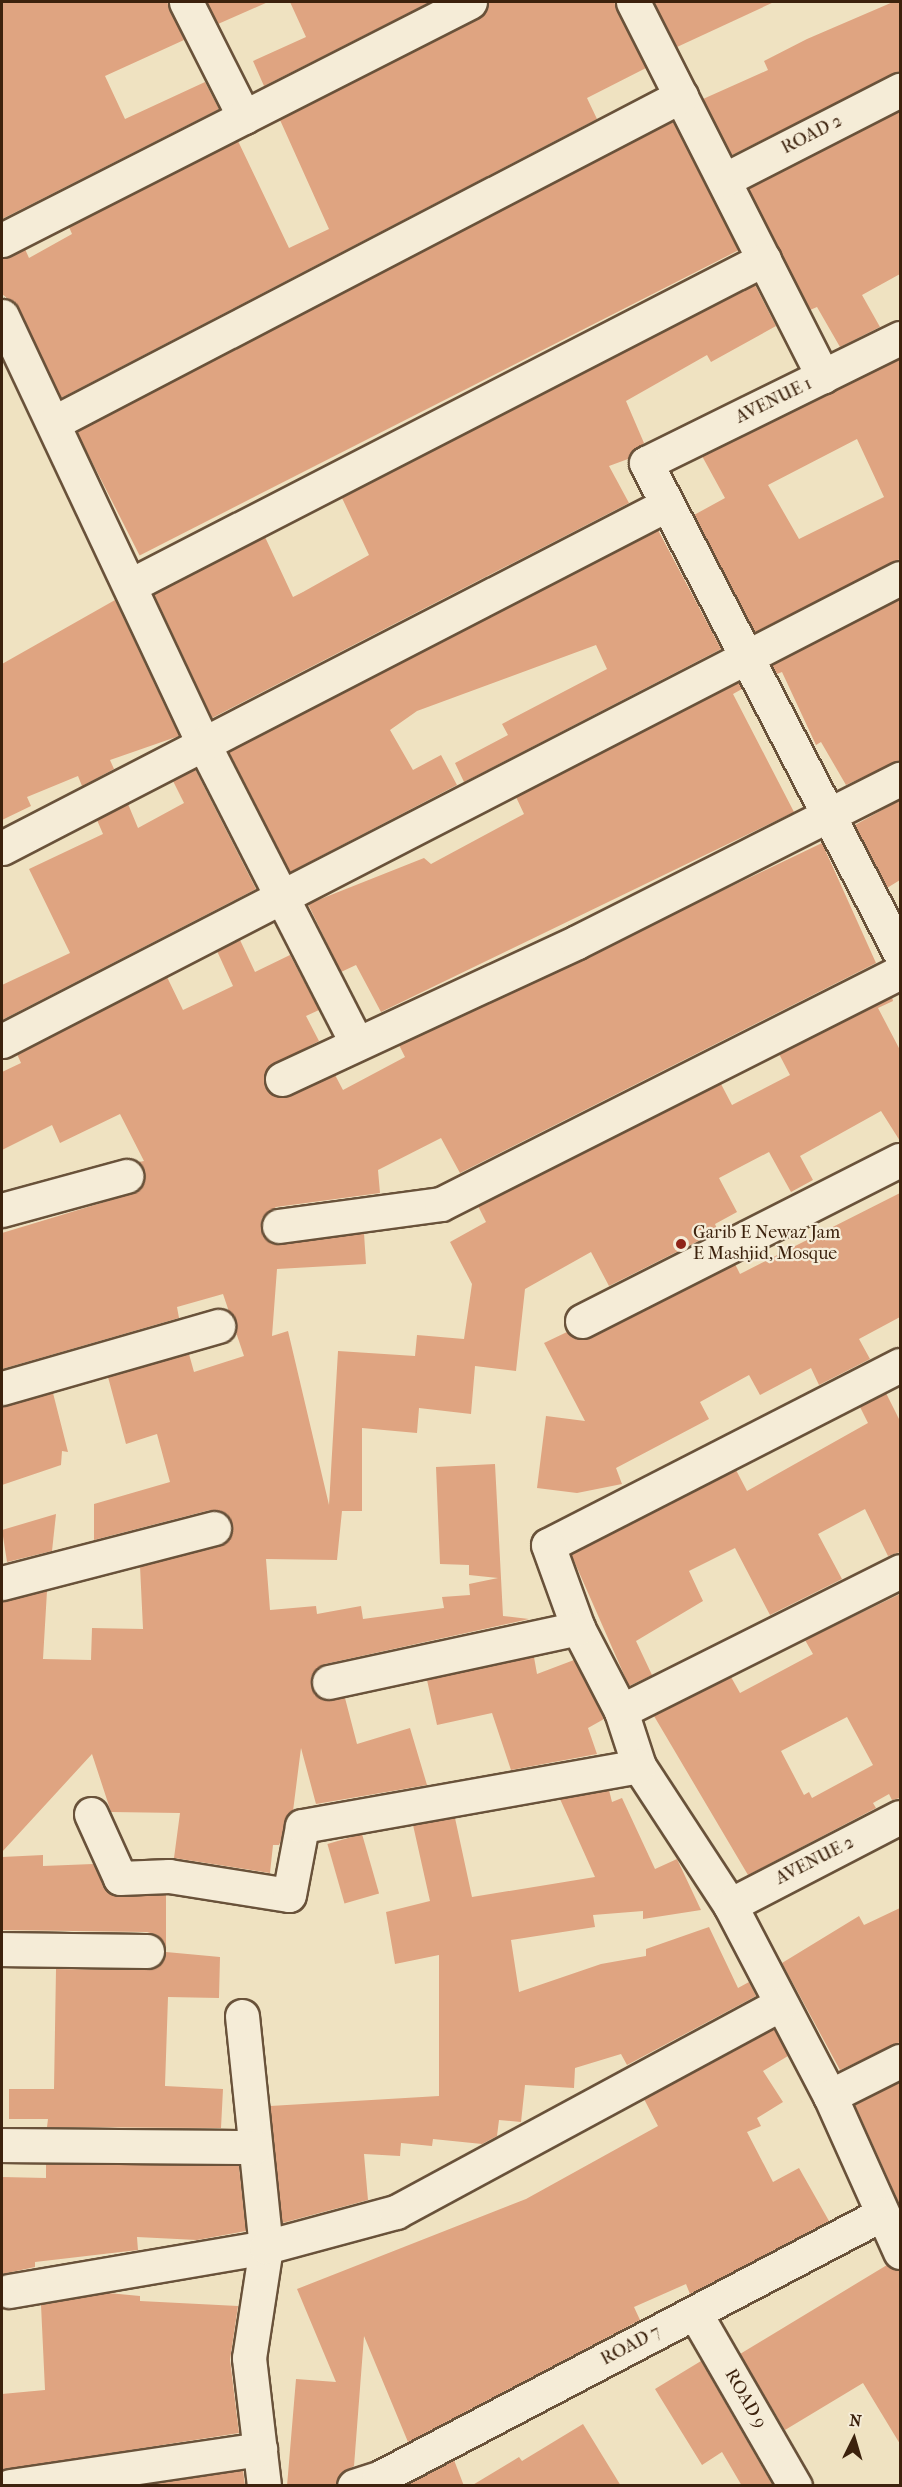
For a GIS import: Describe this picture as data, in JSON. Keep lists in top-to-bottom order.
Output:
{
  "streets": {
    "street": [
      "ROAD 2",
      "AVENUE 1",
      "AVENUE 2",
      "ROAD 7",
      "ROAD 9"
    ]
  },
  "crossings": [
    ["ROAD 7", "ROAD 9"]
  ],
  "places": ["Garib E Newaz Jam E Mashjid, Mosque"],
  "north": "top"
}
